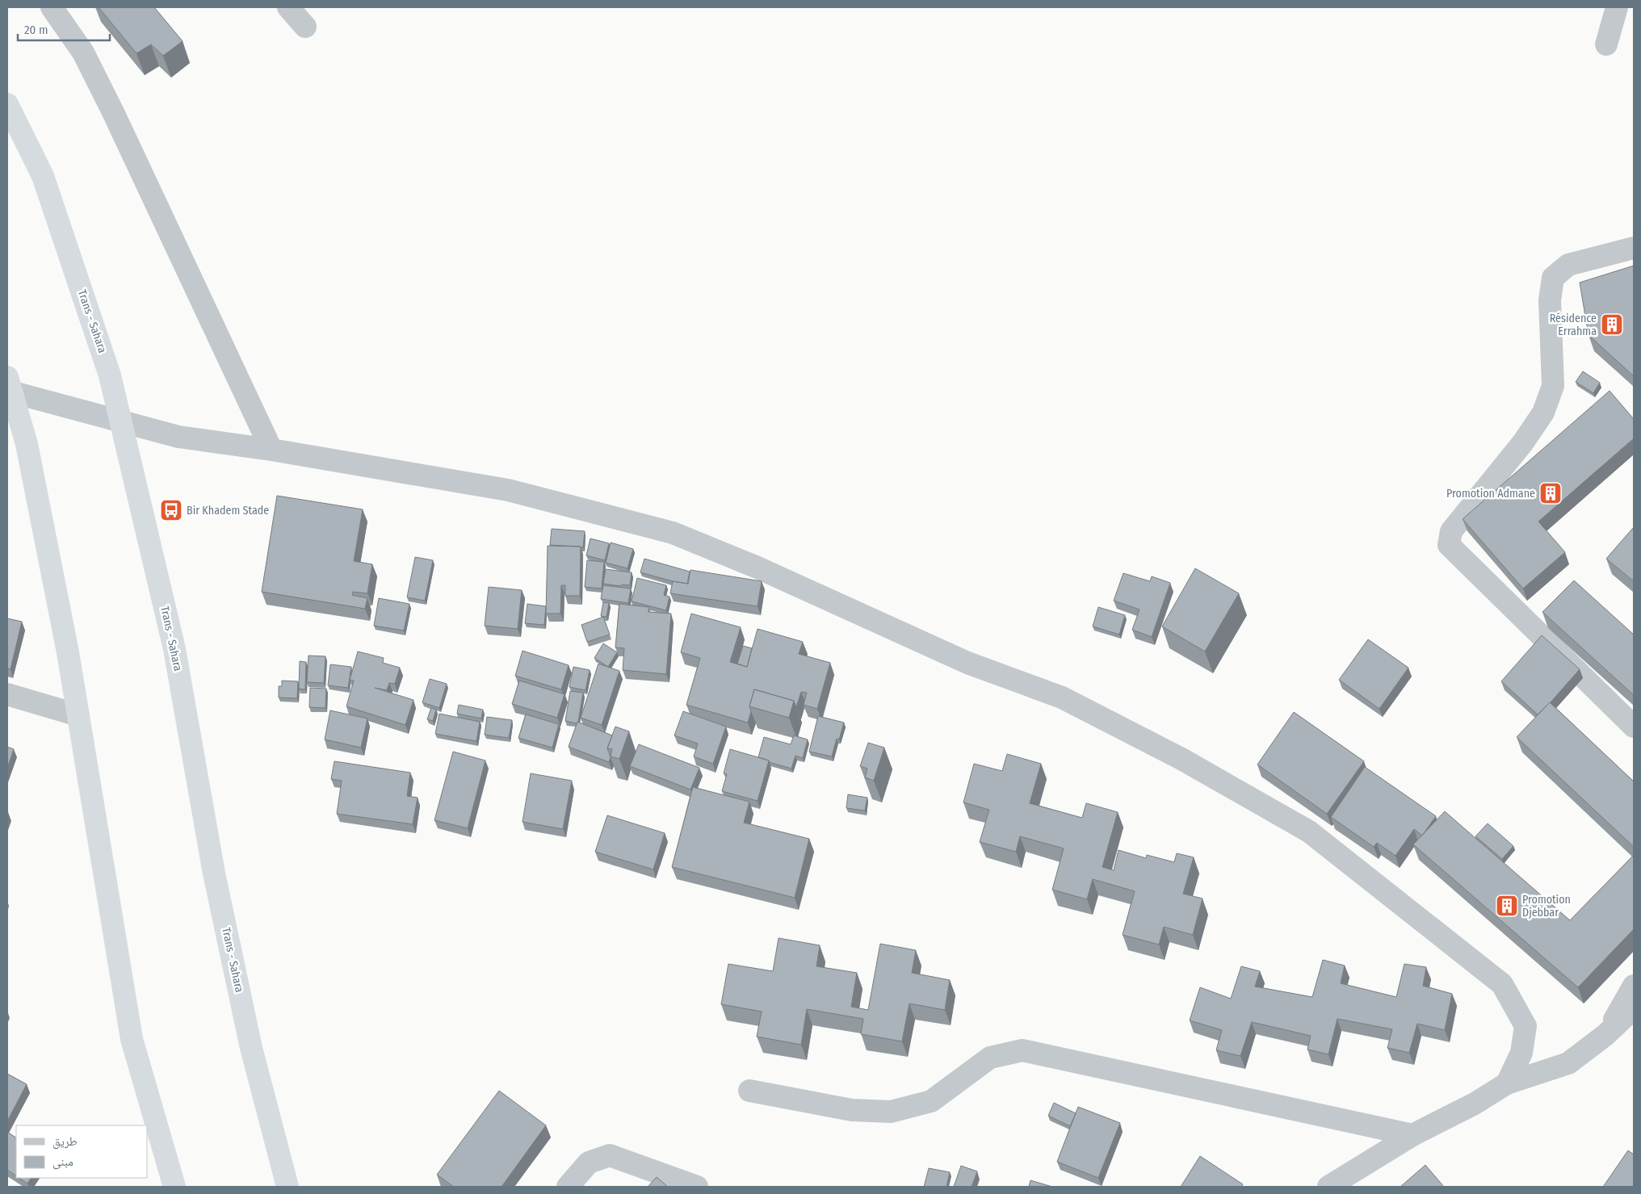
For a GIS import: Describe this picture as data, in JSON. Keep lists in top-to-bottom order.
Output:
{
  "streets": {
    "highway": ["Trans - Sahara"]
  },
  "places": {
    "building": ["Résidence Errahma", "Promotion Admane", "Promotion Djebbar"],
    "bus stop": ["Bir Khadem Stade"]
  },
  "legend": ["طريق", "مبنى"],
  "scale_bar": "20 m"
}
